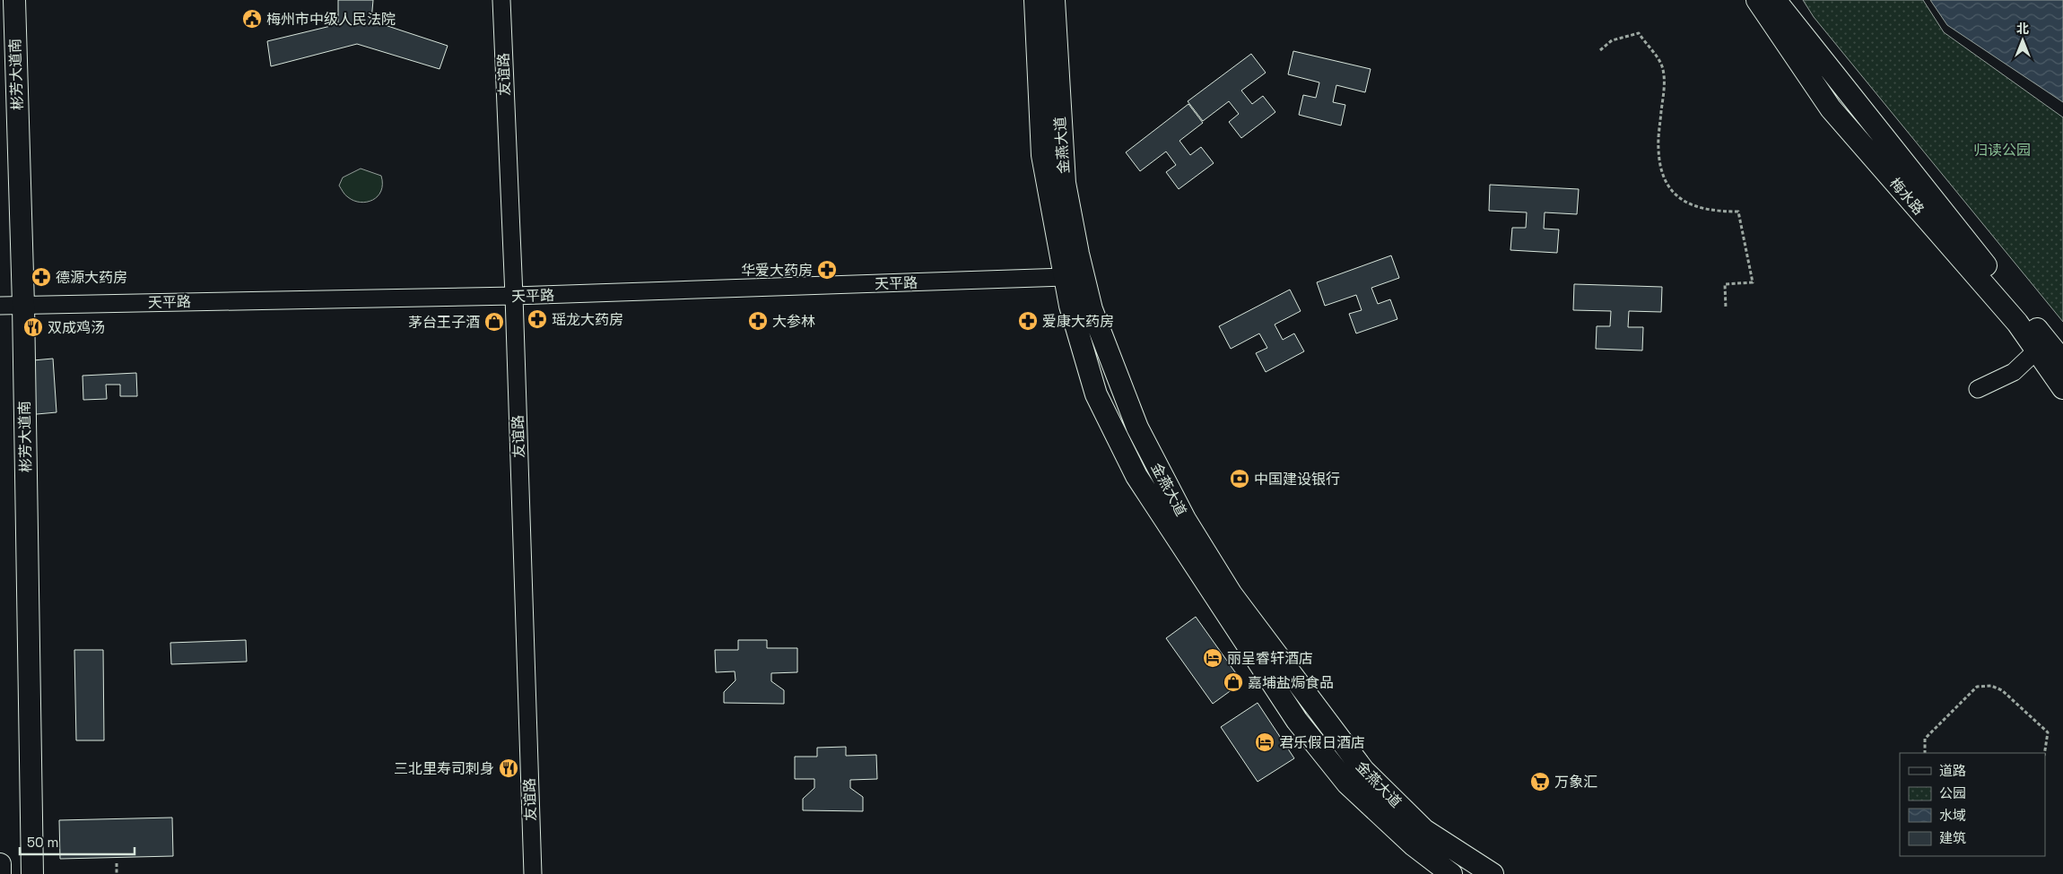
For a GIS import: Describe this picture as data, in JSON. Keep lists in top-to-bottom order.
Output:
{
  "streets": {
    "main road": ["彬芳大道南", "金燕大道", "梅水路"],
    "street": ["友谊路", "天平路"]
  },
  "crossings": [
    ["彬芳大道南", "天平路"],
    ["友谊路", "天平路"],
    ["金燕大道", "天平路"]
  ],
  "parks": ["归读公园"],
  "places": {
    "public building": ["梅州市中级人民法院"],
    "pharmacy": [
      "华爱大药房",
      "德源大药房",
      "瑶龙大药房",
      "大参林",
      "爱康大药房"
    ],
    "shop": ["茅台王子酒", "嘉埔盐焗食品"],
    "restaurant": ["双成鸡汤", "三北里寿司刺身"],
    "bank": ["中国建设银行"],
    "hotel": ["丽呈睿轩酒店", "君乐假日酒店"],
    "supermarket": ["万象汇"]
  },
  "legend": [
    "道路",
    "公园",
    "水域",
    "建筑"
  ],
  "scale_bar": "50 m",
  "north": "top"
}
